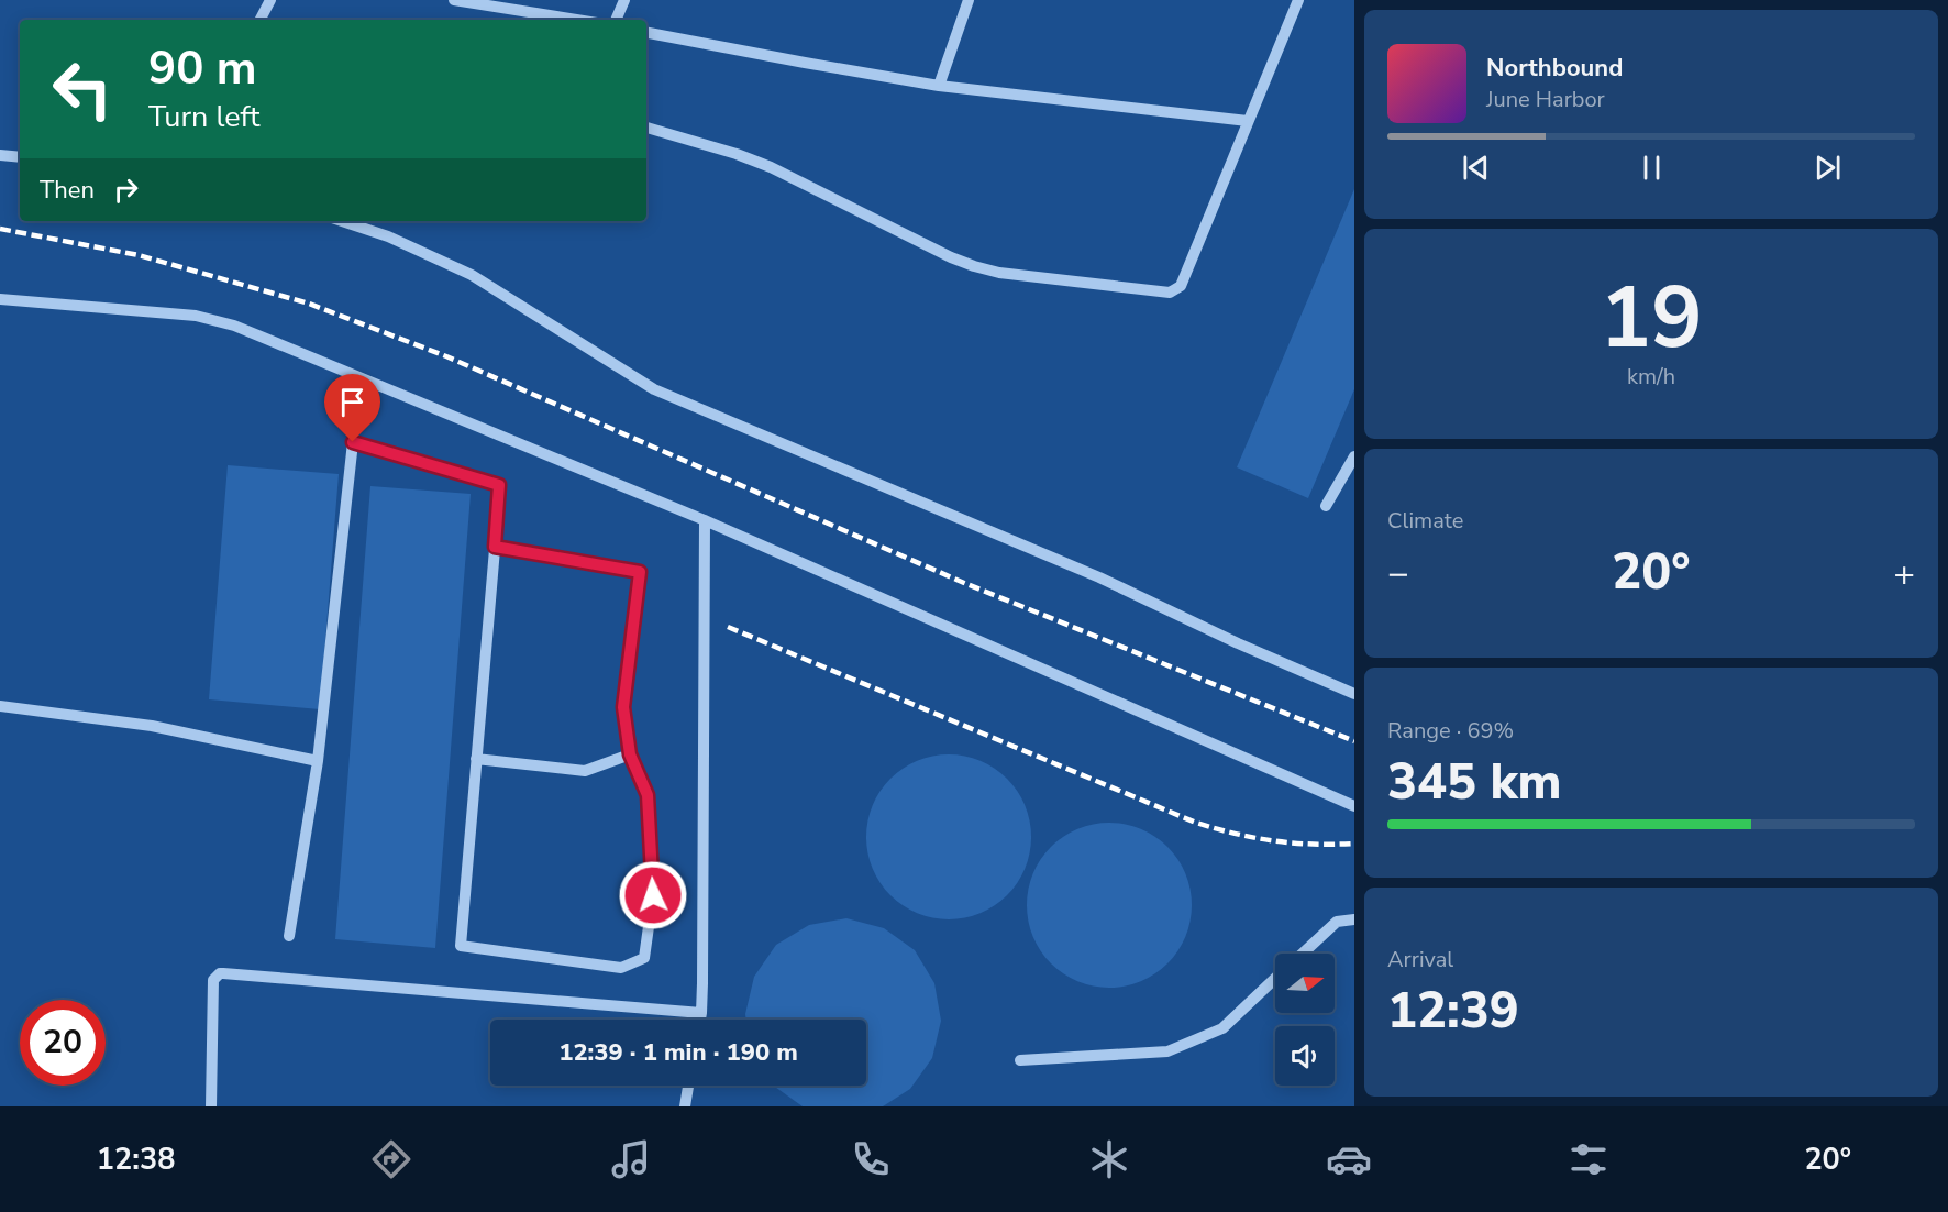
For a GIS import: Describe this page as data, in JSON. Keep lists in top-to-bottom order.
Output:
{
  "north": "right",
  "page": {
    "turn": ["90 m", "Turn left"],
    "song": ["Northbound", "June Harbor"],
    "then": "Then",
    "tile": [
      ["19", "km/h"],
      "Climate",
      ["Range · 69%", "345 km"],
      ["Arrival", "12:39"]
    ],
    "heat": ["−", "20°", "+"],
    "limit": "20",
    "trip": "12:39 · 1 min · 190 m",
    "tabs": ["12:38", "20°"]
  }
}
